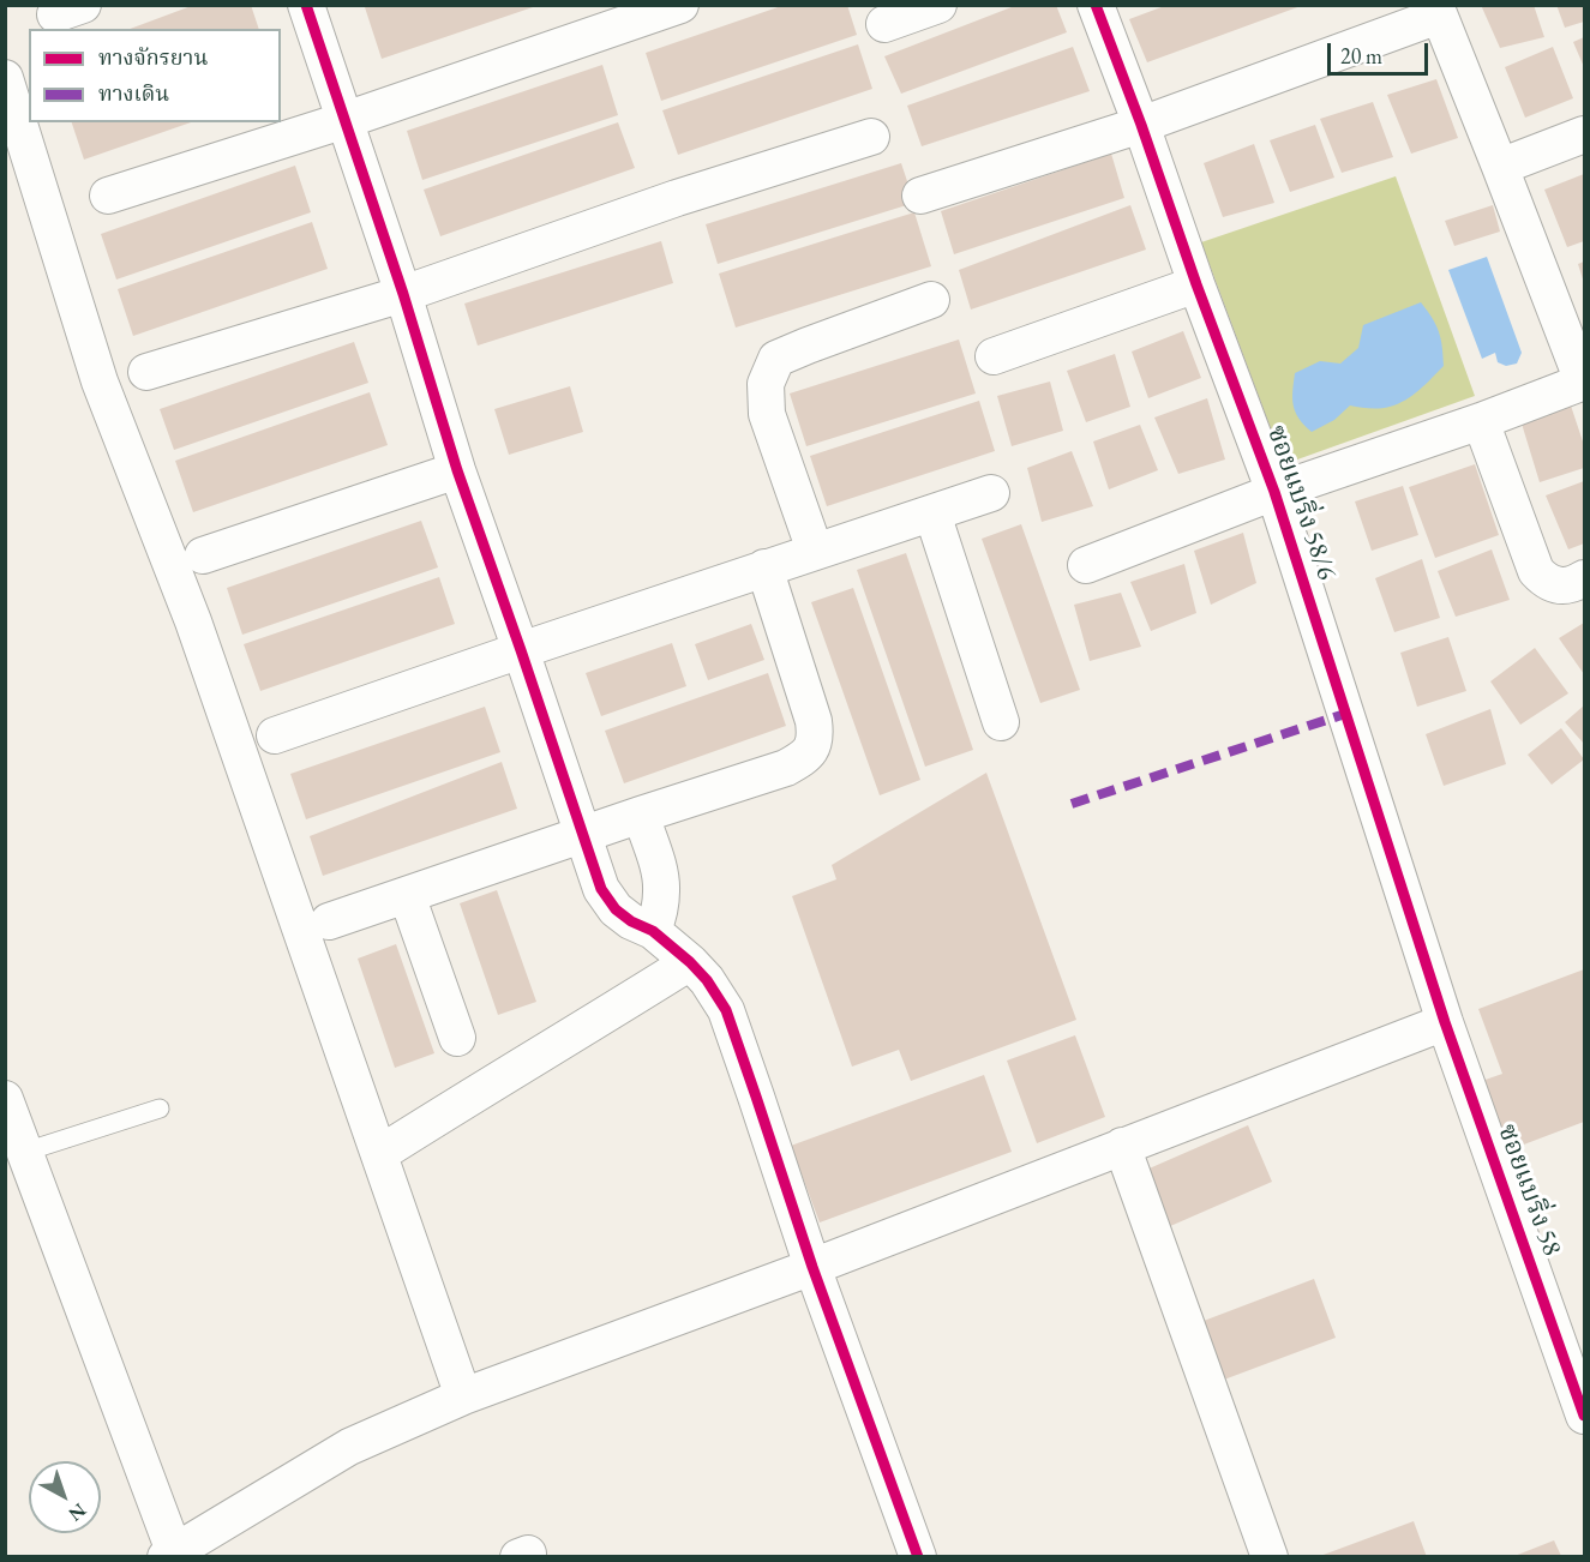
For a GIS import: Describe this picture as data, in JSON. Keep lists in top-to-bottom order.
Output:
{
  "streets": {
    "street": ["ซอยแบริ่ง 58/6", "ซอยแบริ่ง 58"]
  },
  "crossings": [
    ["ซอยแบริ่ง 58/6", "ซอยแบริ่ง 58"]
  ],
  "legend": ["ทางจักรยาน", "ทางเดิน"],
  "scale_bar": "20 m",
  "north": "bottom right"
}
